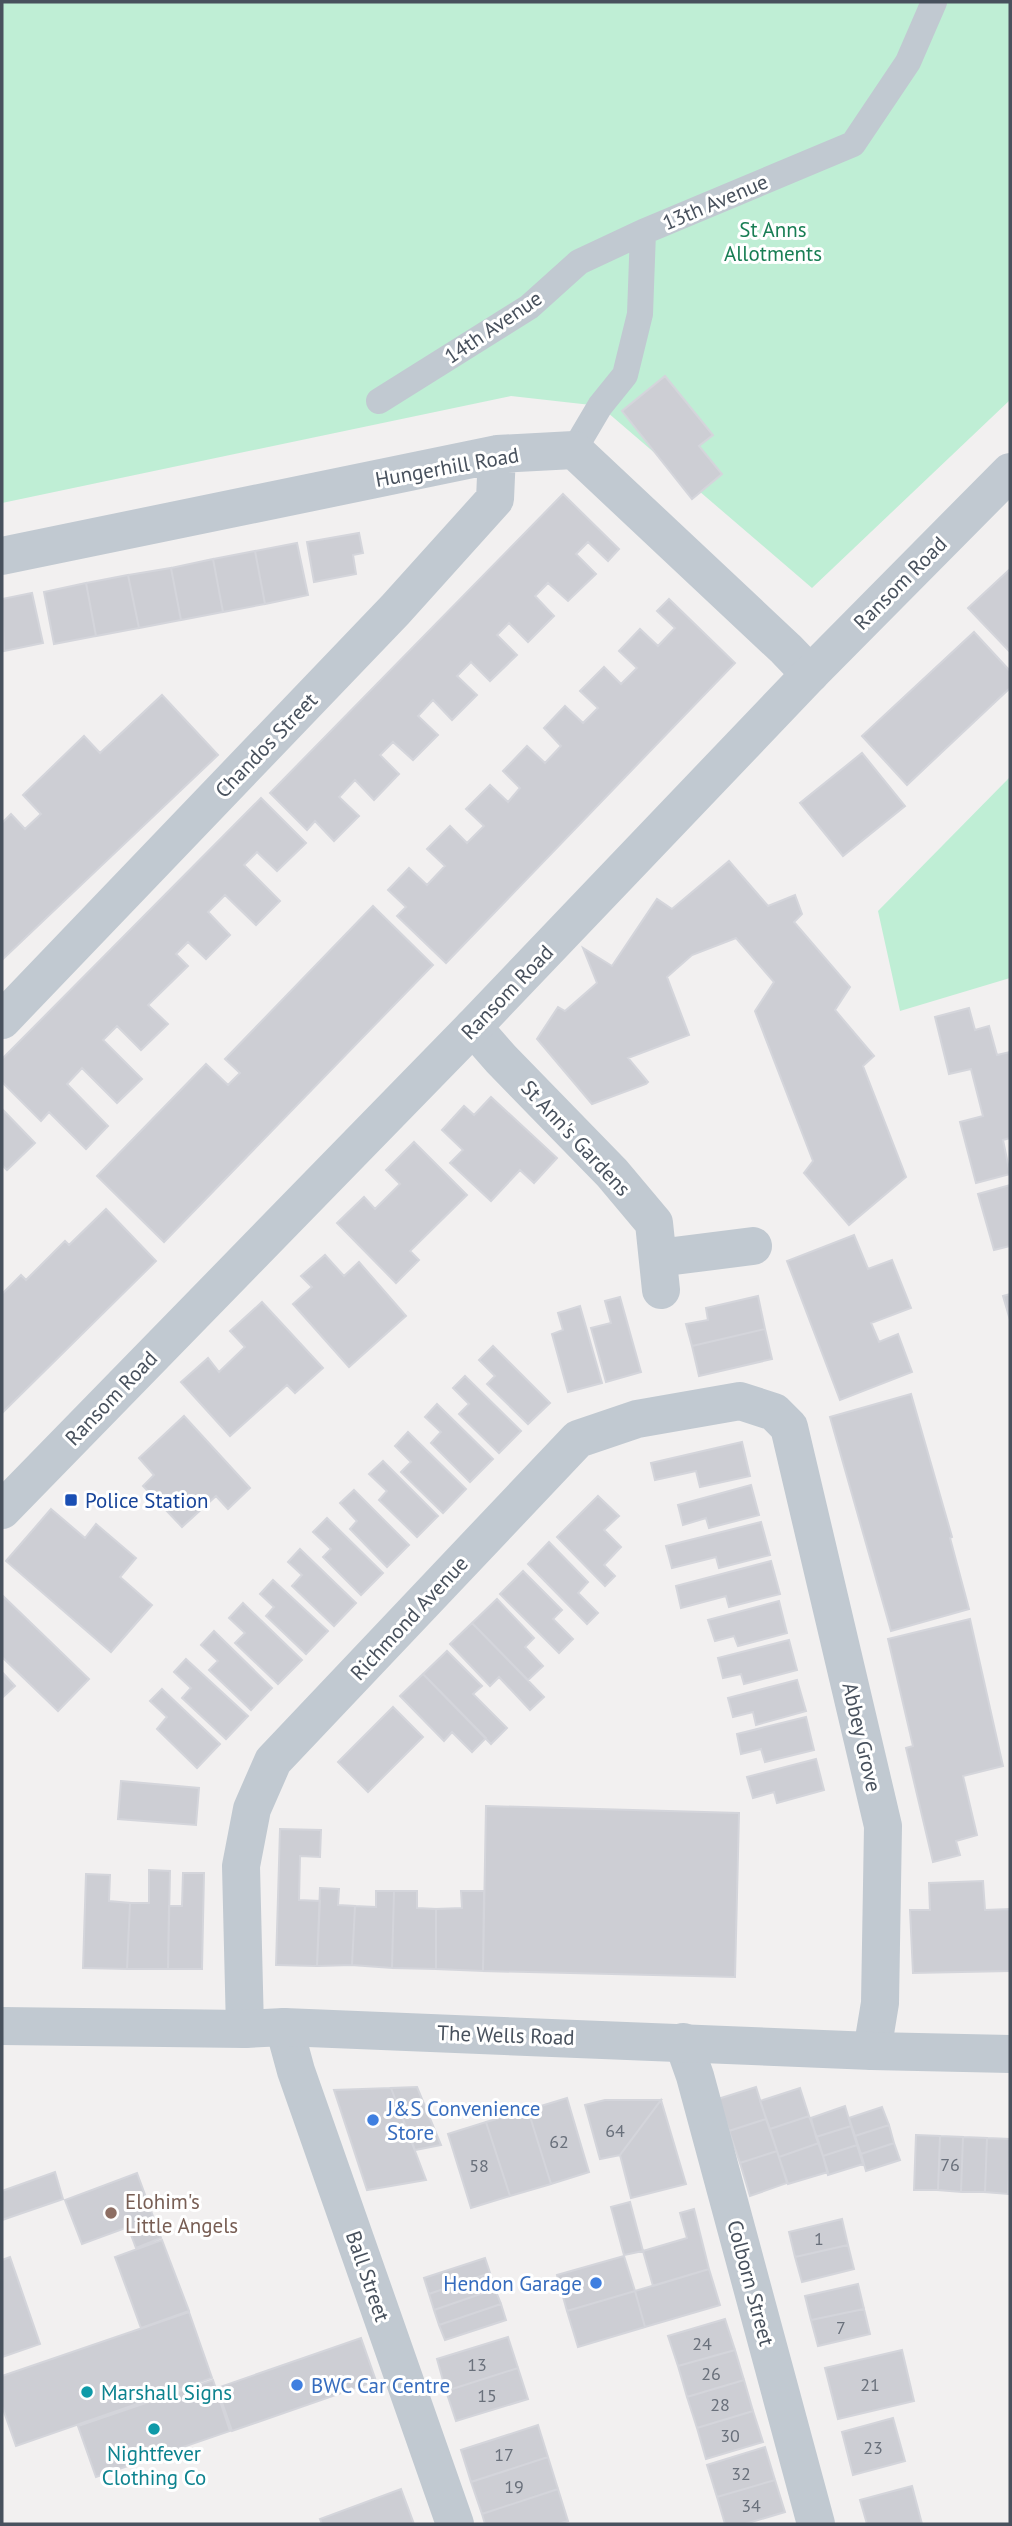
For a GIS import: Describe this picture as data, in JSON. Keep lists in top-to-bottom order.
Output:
{
  "streets": {
    "street": [
      "Hungerhill Road",
      "Ransom Road",
      "Chandos Street",
      "St Ann's Gardens",
      "Richmond Avenue",
      "Abbey Grove",
      "The Wells Road",
      "Ball Street",
      "Colborn Street"
    ],
    "lane": ["13th Avenue", "14th Avenue"]
  },
  "crossings": [
    ["13th Avenue", "14th Avenue"],
    ["13th Avenue", "Hungerhill Road"],
    ["Hungerhill Road", "Chandos Street"],
    ["Ransom Road", "St Ann's Gardens"],
    ["Richmond Avenue", "Abbey Grove"],
    ["Richmond Avenue", "The Wells Road"],
    ["Abbey Grove", "The Wells Road"],
    ["The Wells Road", "Ball Street"],
    ["The Wells Road", "Colborn Street"]
  ],
  "parks": ["St Anns Allotments"],
  "places": {
    "transit": ["Police Station"],
    "other": [
      "J&S Convenience Store",
      "Elohim's Little Angels",
      "Hendon Garage",
      "BWC Car Centre",
      "Marshall Signs",
      "Nightfever Clothing Co"
    ]
  },
  "house_numbers": [
    "64",
    "62",
    "76",
    "58",
    "1",
    "7",
    "24",
    "13",
    "26",
    "21",
    "15",
    "28",
    "30",
    "23",
    "17",
    "32",
    "19",
    "34"
  ]
}
